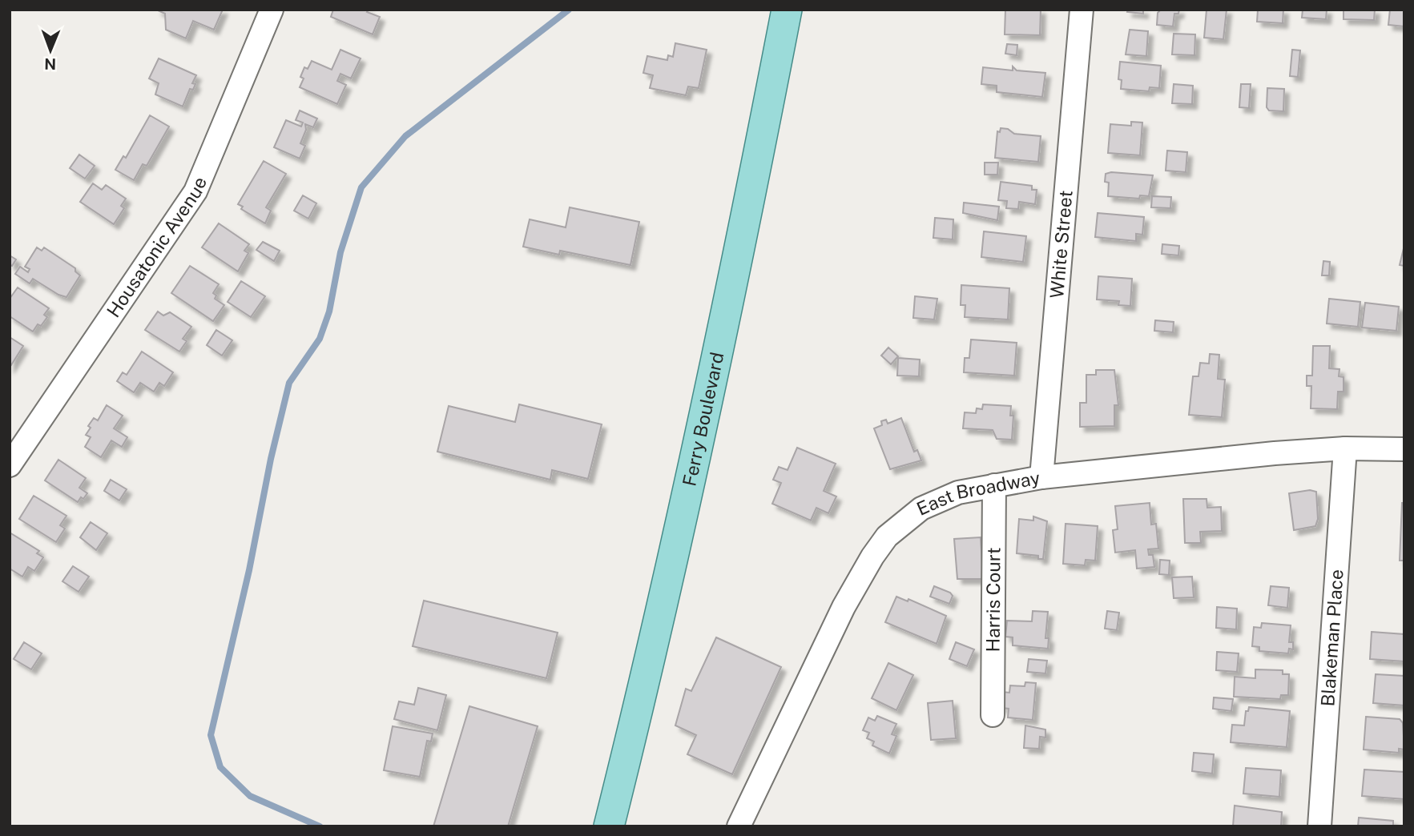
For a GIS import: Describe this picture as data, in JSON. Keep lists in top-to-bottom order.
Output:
{
  "streets": {
    "main road": ["Ferry Boulevard"],
    "street": [
      "White Street",
      "Housatonic Avenue",
      "East Broadway",
      "Harris Court",
      "Blakeman Place"
    ]
  },
  "crossings": [
    ["White Street", "East Broadway"],
    ["East Broadway", "Harris Court"],
    ["East Broadway", "Blakeman Place"]
  ],
  "north": "bottom"
}
